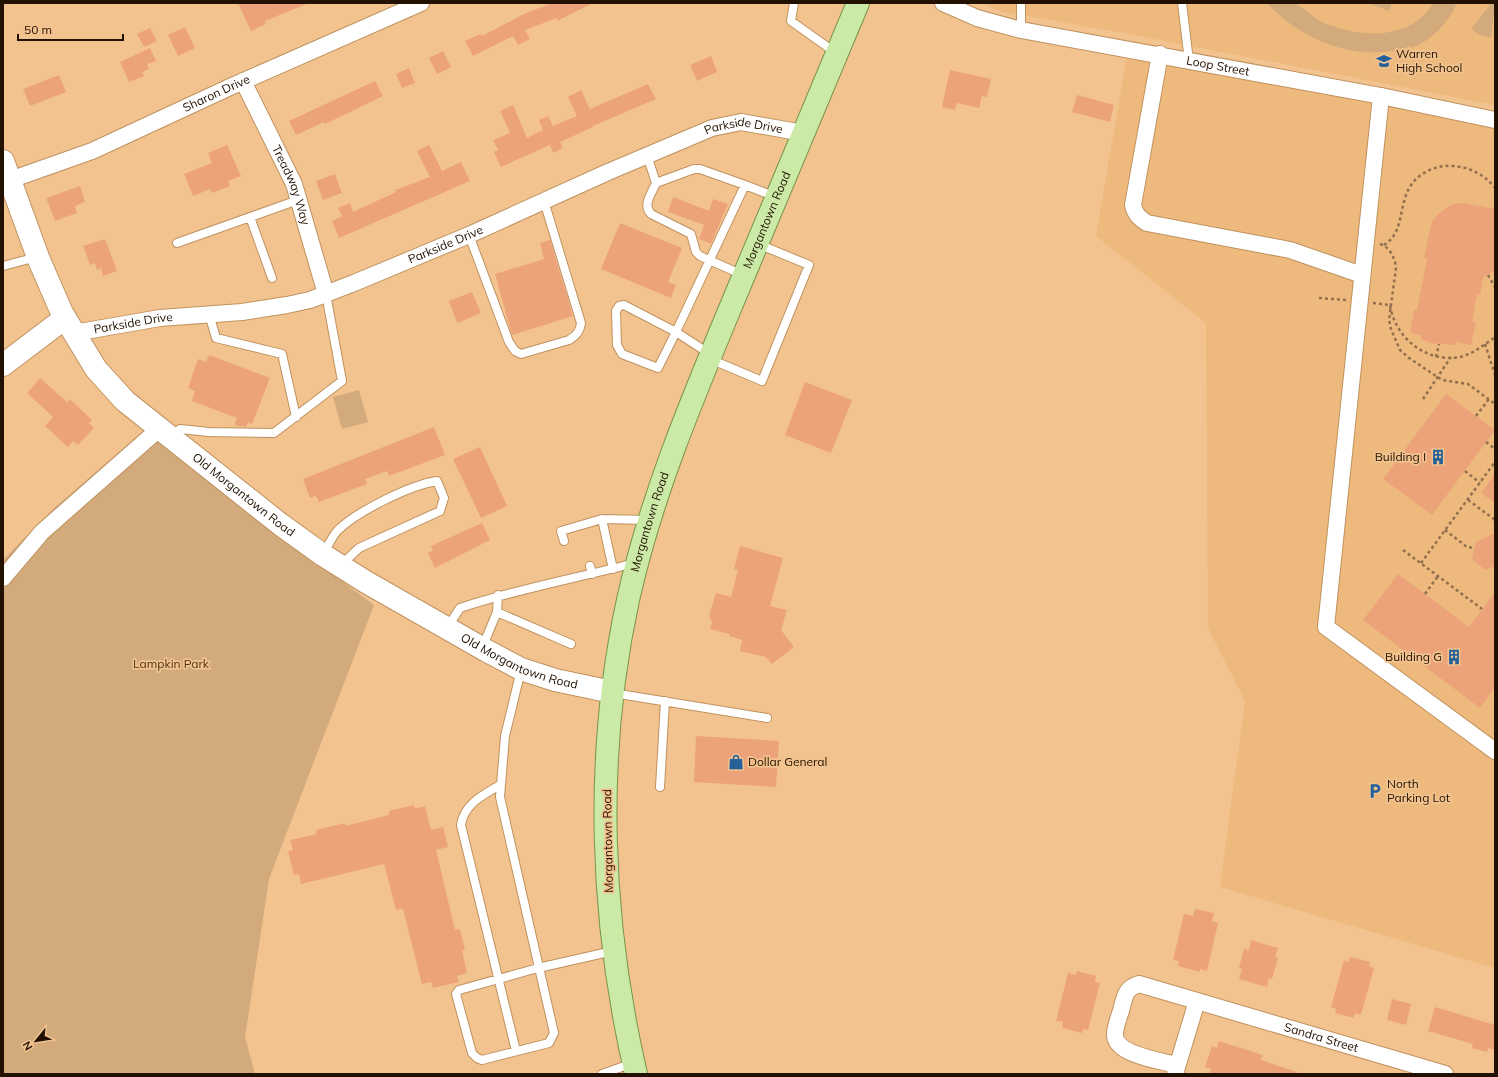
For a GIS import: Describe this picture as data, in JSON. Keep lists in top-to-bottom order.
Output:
{
  "streets": {
    "main road": ["Morgantown Road"],
    "street": [
      "Loop Street",
      "Sharon Drive",
      "Parkside Drive",
      "Treadway Way",
      "Old Morgantown Road",
      "Sandra Street"
    ]
  },
  "crossings": [
    ["Sharon Drive", "Treadway Way"],
    ["Sharon Drive", "Old Morgantown Road"],
    ["Parkside Drive", "Treadway Way"],
    ["Parkside Drive", "Morgantown Road"],
    ["Parkside Drive", "Old Morgantown Road"],
    ["Morgantown Road", "Old Morgantown Road"]
  ],
  "parks": ["Lampkin Park"],
  "places": {
    "school or university": ["Warren High School"],
    "building": ["Building I", "Building G"],
    "shop": ["Dollar General"],
    "parking": ["North Parking Lot"]
  },
  "scale_bar": "50 m",
  "north": "bottom left"
}
